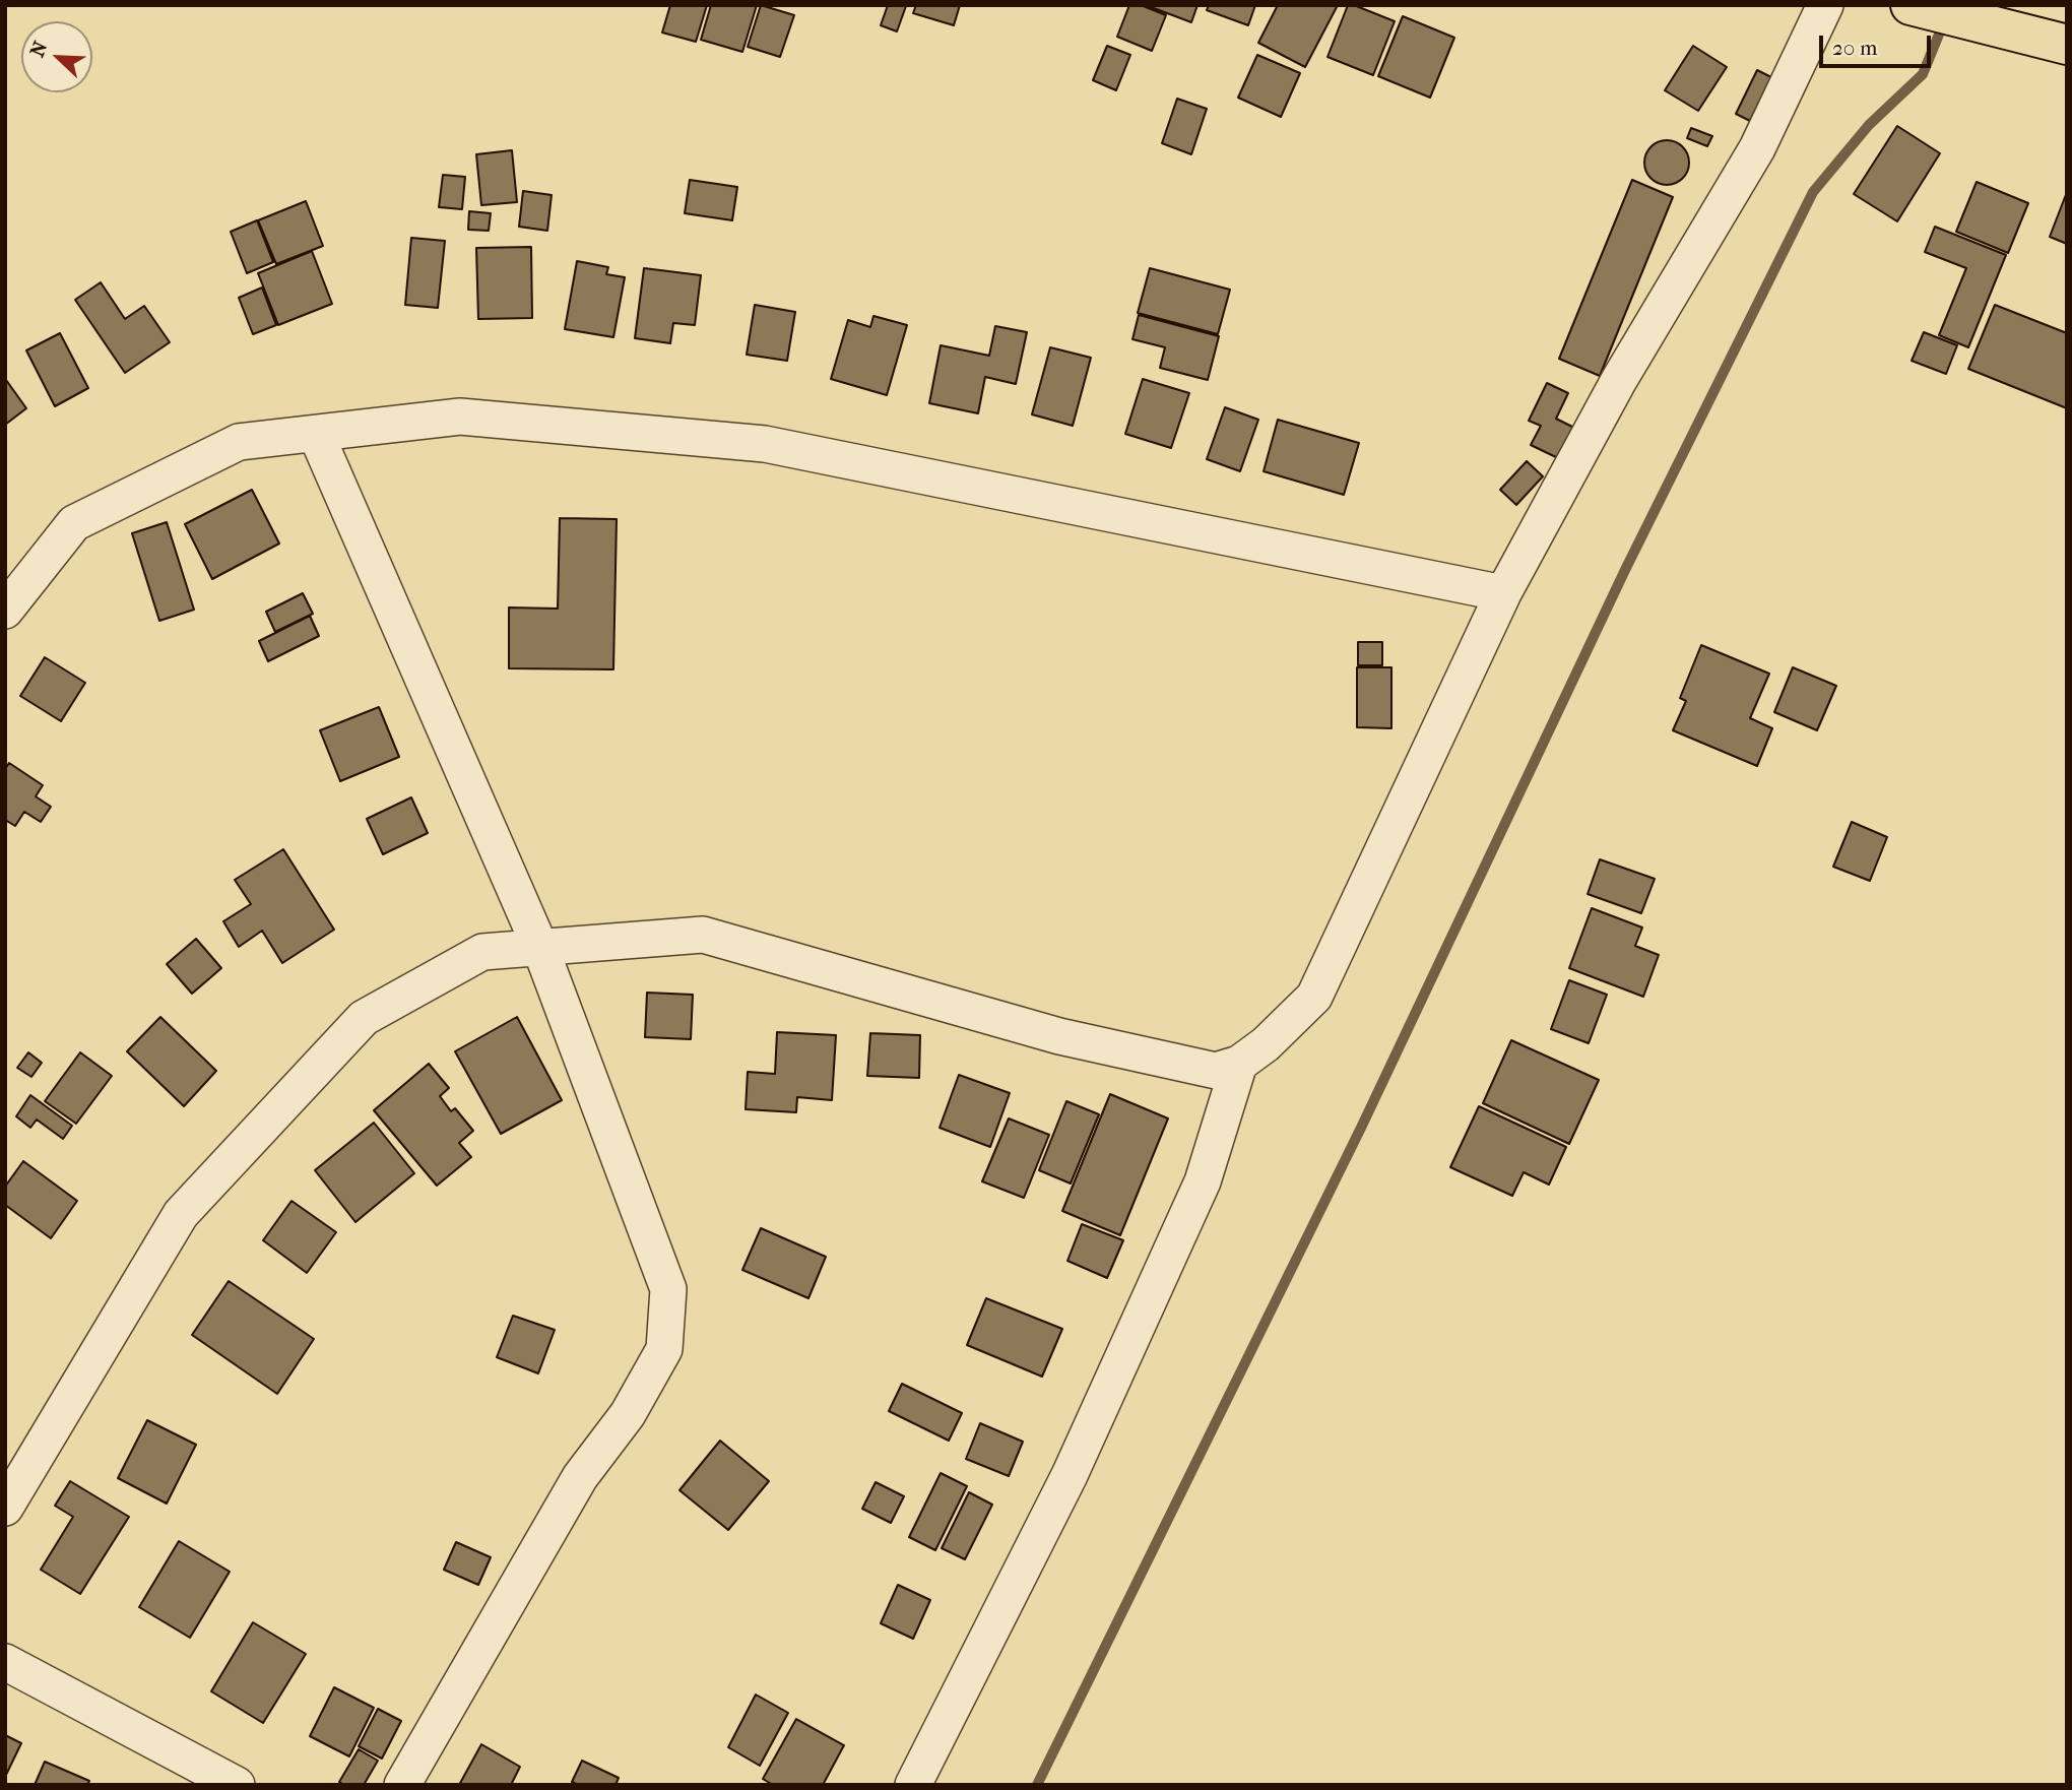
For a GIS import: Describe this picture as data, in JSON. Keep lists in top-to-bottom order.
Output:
{
  "scale_bar": "20 m",
  "north": "top left"
}
